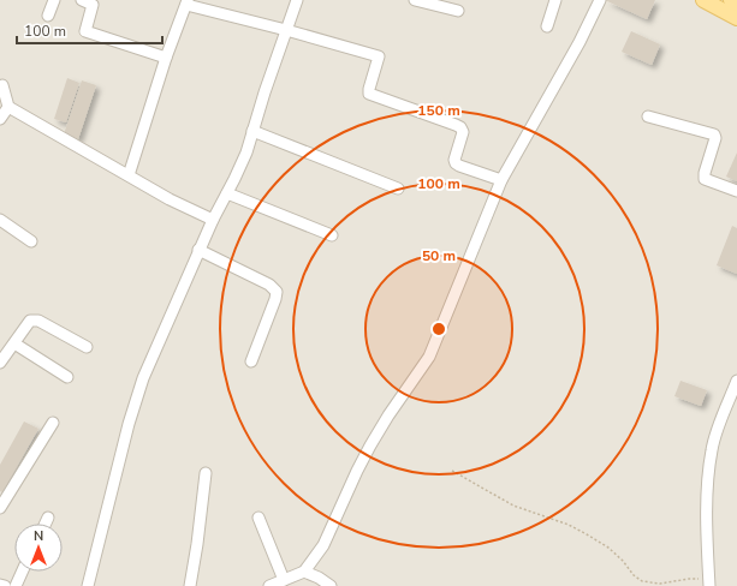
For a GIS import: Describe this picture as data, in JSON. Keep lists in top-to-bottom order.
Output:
{
  "scale_bar": "100 m",
  "north": "top",
  "rings": ["150 m", "100 m", "50 m"]
}
